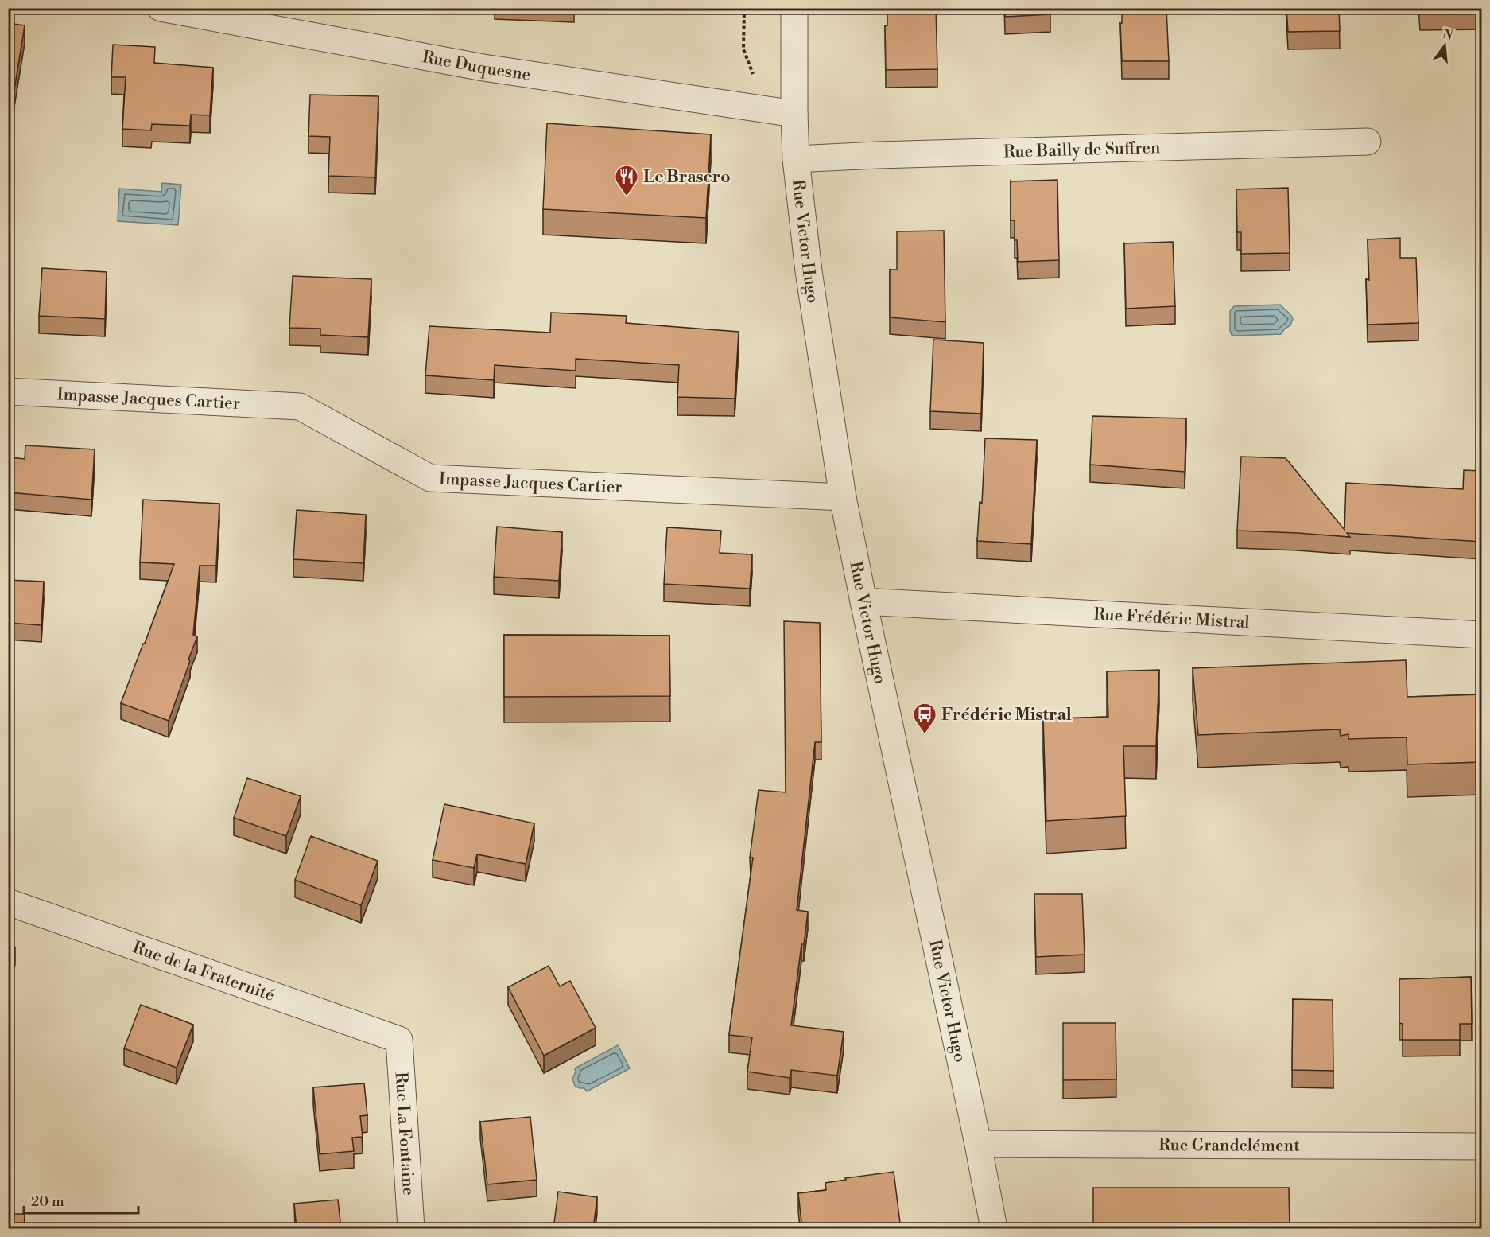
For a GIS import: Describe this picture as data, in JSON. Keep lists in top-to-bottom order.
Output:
{
  "streets": {
    "street": [
      "Rue Duquesne",
      "Rue Bailly de Suffren",
      "Rue Victor Hugo",
      "Impasse Jacques Cartier",
      "Rue Frédéric Mistral",
      "Rue de la Fraternité",
      "Rue La Fontaine",
      "Rue Grandclément"
    ]
  },
  "crossings": [
    ["Rue Duquesne", "Rue Victor Hugo"],
    ["Rue Bailly de Suffren", "Rue Victor Hugo"],
    ["Rue Victor Hugo", "Impasse Jacques Cartier"],
    ["Rue Victor Hugo", "Rue Frédéric Mistral"],
    ["Rue Victor Hugo", "Rue Grandclément"],
    ["Rue de la Fraternité", "Rue La Fontaine"]
  ],
  "places": {
    "restaurant": ["Le Brasero"],
    "bus stop": ["Frédéric Mistral"]
  },
  "scale_bar": "20 m",
  "north": "top"
}
